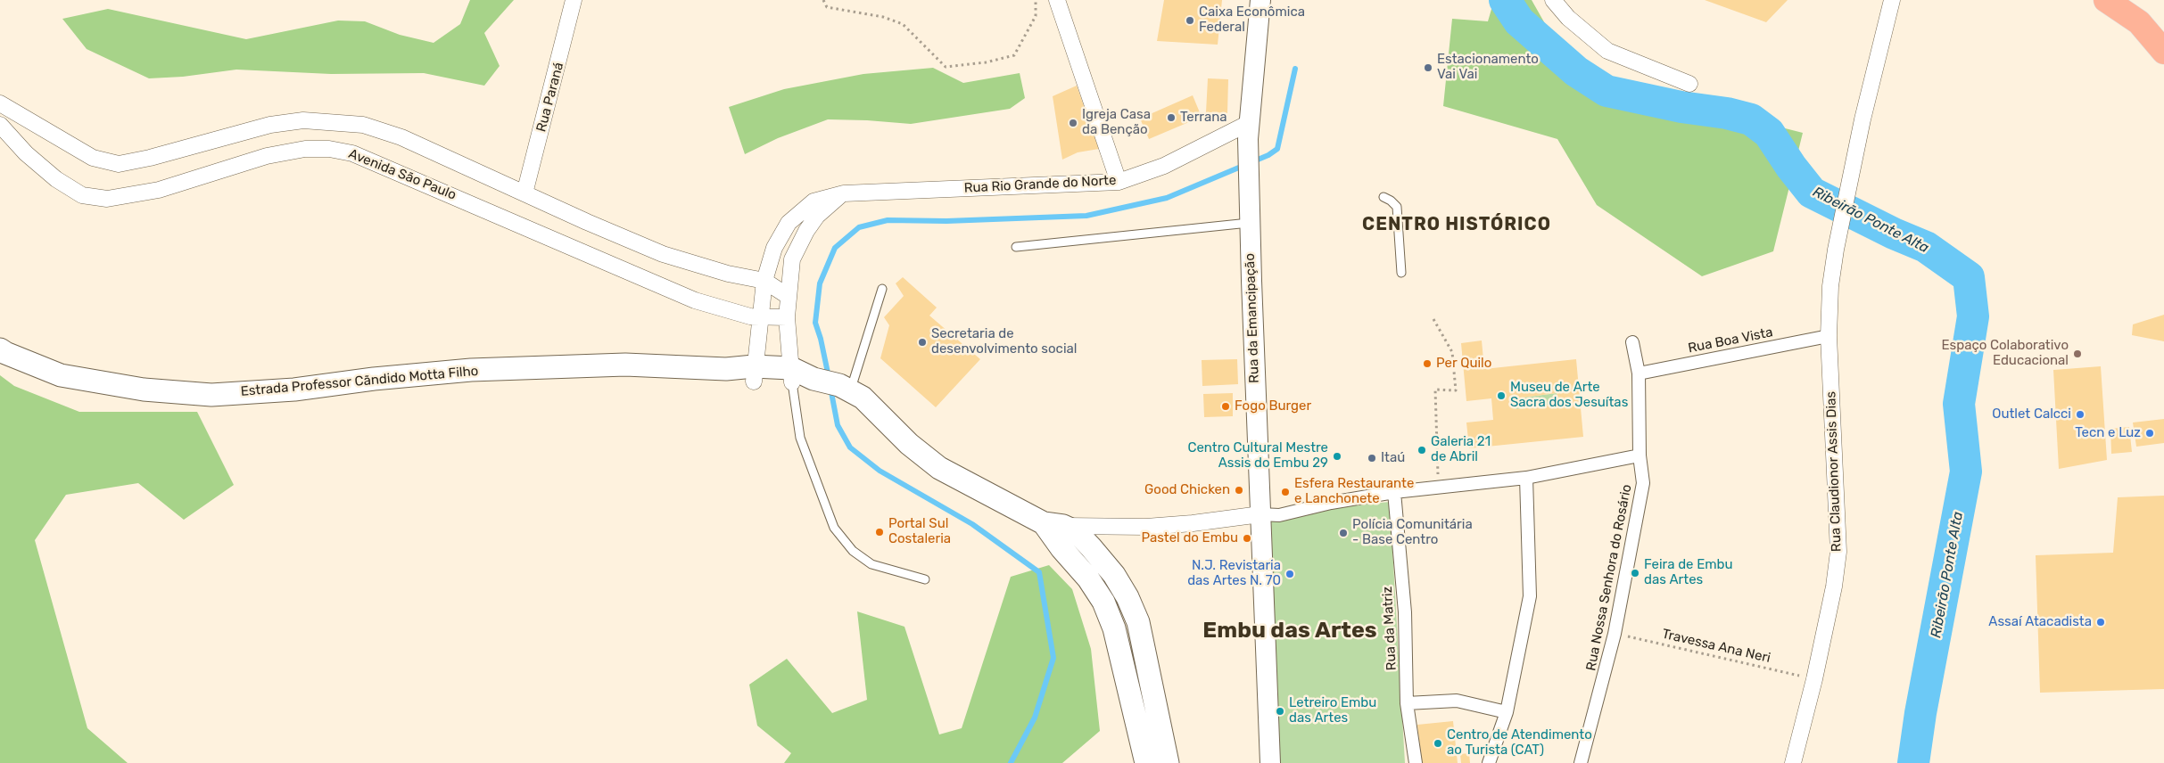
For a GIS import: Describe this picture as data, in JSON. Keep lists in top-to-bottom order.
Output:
{
  "streets": {
    "main road": ["Estrada Professor Cãndido Motta Filho"],
    "street": [
      "Rua Paraná",
      "Avenida São Paulo",
      "Rua Rio Grande do Norte",
      "Rua da Emancipação",
      "Rua Boa Vista",
      "Rua Claudionor Assis Dias",
      "Rua Nossa Senhora do Rosário",
      "Rua da Matriz"
    ],
    "path": ["Travessa Ana Neri"]
  },
  "crossings": [
    ["Avenida São Paulo", "Rua Rio Grande do Norte"],
    ["Rua Rio Grande do Norte", "Rua da Emancipação"],
    ["Rua Rio Grande do Norte", "Estrada Professor Cãndido Motta Filho"],
    ["Rua Boa Vista", "Rua Claudionor Assis Dias"],
    ["Rua Boa Vista", "Rua Nossa Senhora do Rosário"],
    ["Rua Claudionor Assis Dias", "Travessa Ana Neri"],
    ["Rua Nossa Senhora do Rosário", "Travessa Ana Neri"]
  ],
  "districts": ["CENTRO HISTÓRICO", "Embu das Artes"],
  "water": ["Ribeirão Ponte Alta"],
  "places": [
    "Caixa Econômica Federal",
    "Estacionamento Vai Vai",
    "Terrana",
    "Igreja Casa da Benção",
    "Secretaria de desenvolvimento social",
    "Espaço Colaborativo Educacional",
    "Per Quilo",
    "Museu de Arte Sacra dos Jesuítas",
    "Fogo Burger",
    "Outlet Calcci",
    "Tecn e Luz",
    "Galeria 21 de Abril",
    "Centro Cultural Mestre Assis do Embu 29",
    "Itaú",
    "Good Chicken",
    "Esfera Restaurante e Lanchonete",
    "Portal Sul Costaleria",
    "Polícia Comunitária - Base Centro",
    "Pastel do Embu",
    "Feira de Embu das Artes",
    "N.J. Revistaria das Artes N. 70",
    "Assaí Atacadista",
    "Letreiro Embu das Artes",
    "Centro de Atendimento ao Turista (CAT)"
  ]
}
